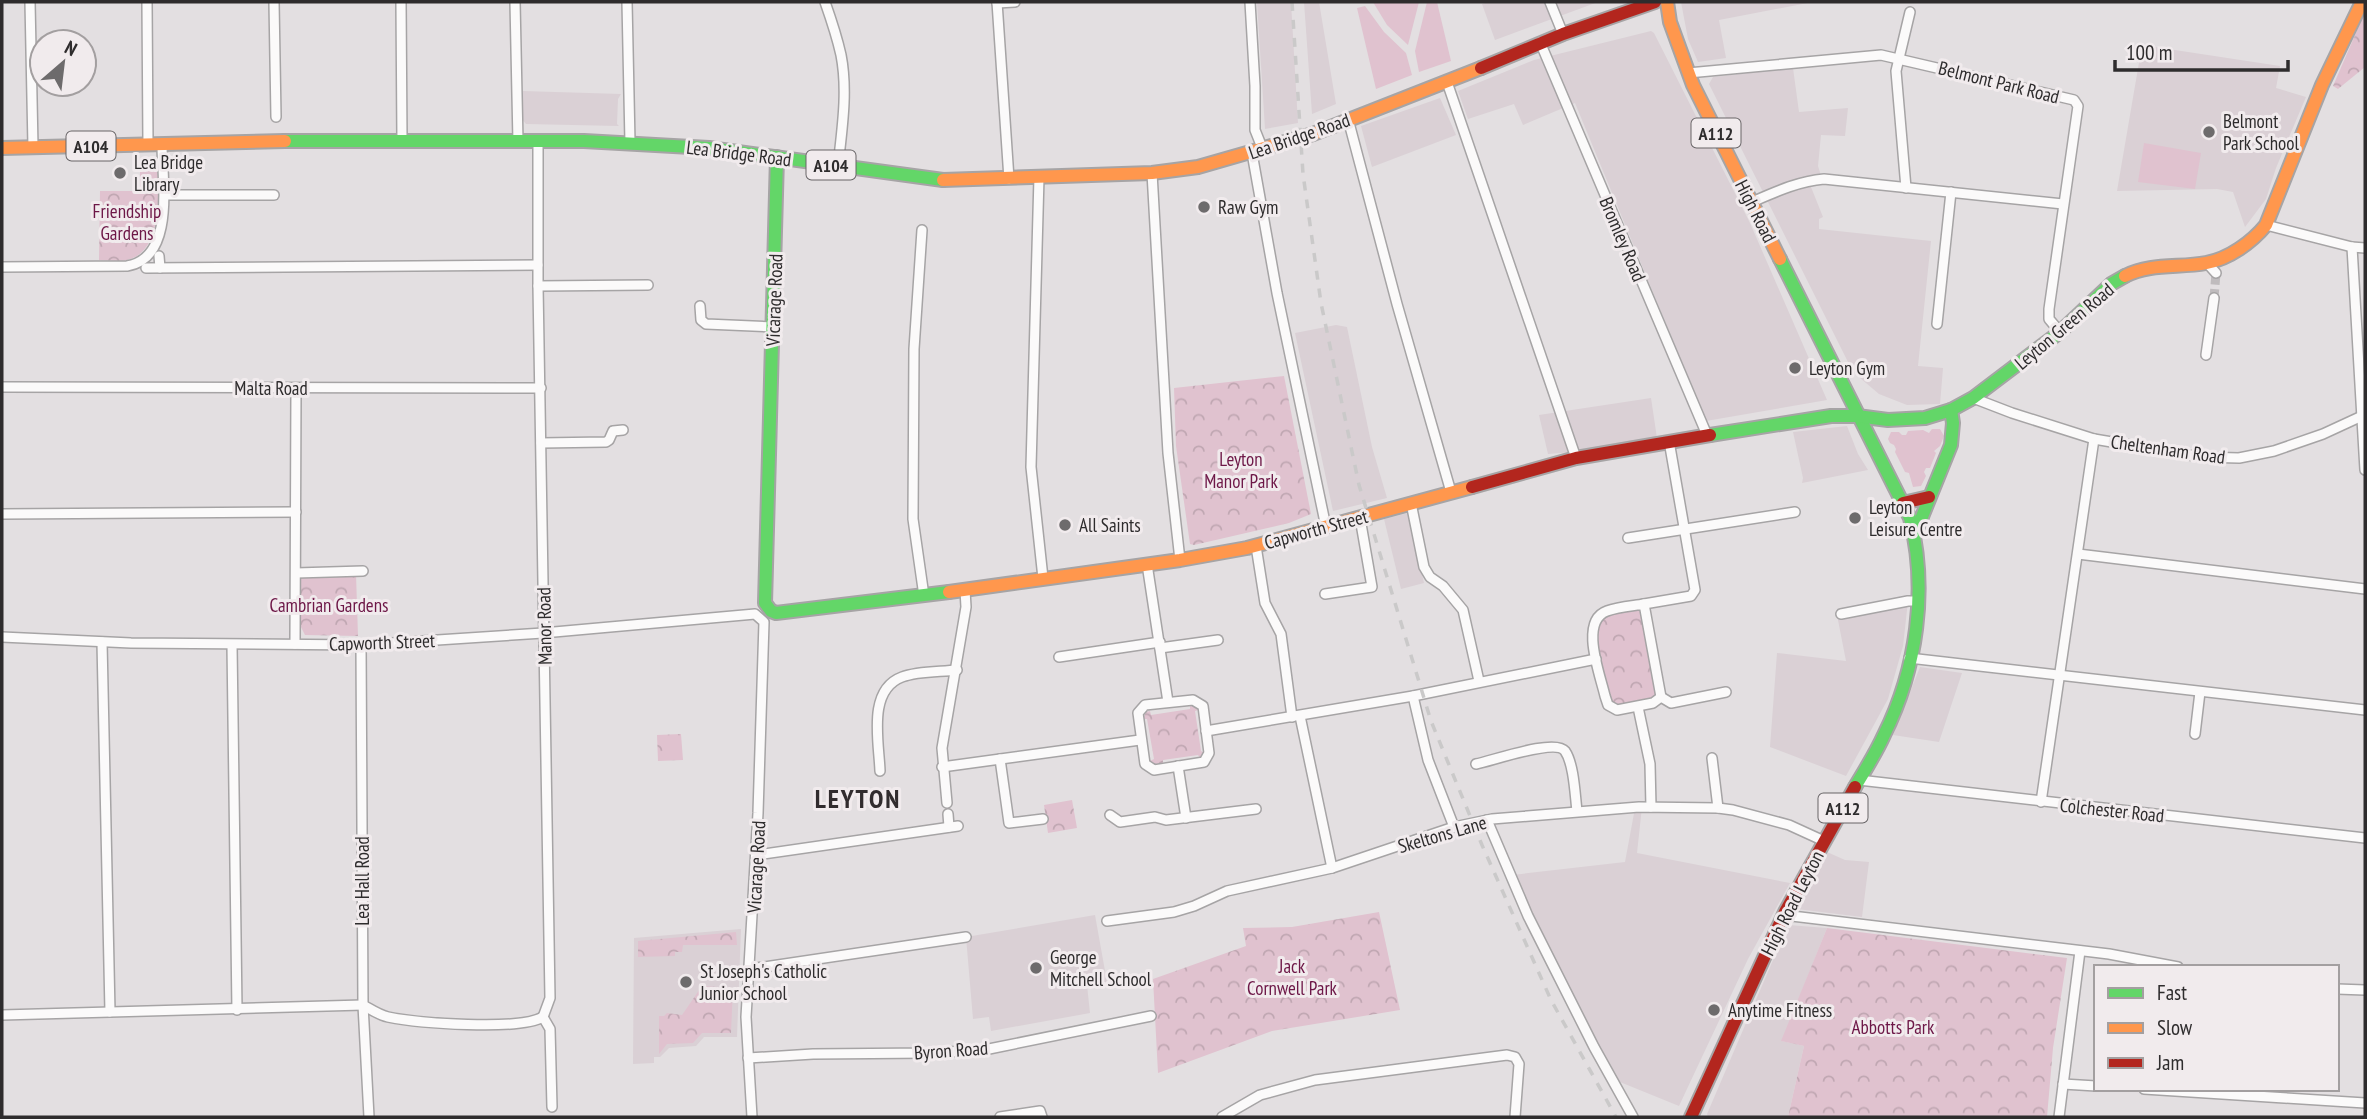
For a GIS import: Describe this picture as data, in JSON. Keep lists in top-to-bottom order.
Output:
{
  "streets": {
    "main road": [
      "A112",
      "Lea Bridge Road",
      "A104",
      "High Road",
      "Vicarage Road",
      "Leyton Green Road",
      "Capworth Street",
      "High Road Leyton"
    ],
    "street": [
      "Belmont Park Road",
      "Bromley Road",
      "Malta Road",
      "Cheltenham Road",
      "Manor Road",
      "Colchester Road",
      "Skeltons Lane",
      "Lea Hall Road",
      "Byron Road"
    ]
  },
  "crossings": [
    ["Belmont Park Road", "High Road"],
    ["Belmont Park Road", "Leyton Green Road"],
    ["Lea Bridge Road", "Bromley Road"],
    ["Lea Bridge Road", "Vicarage Road"],
    ["Lea Bridge Road", "Manor Road"],
    ["High Road", "Leyton Green Road"],
    ["High Road", "Capworth Street"],
    ["High Road", "High Road Leyton"],
    ["Bromley Road", "Capworth Street"],
    ["Vicarage Road", "Capworth Street"],
    ["Vicarage Road", "Byron Road"],
    ["Leyton Green Road", "Cheltenham Road"],
    ["Leyton Green Road", "Capworth Street"],
    ["Leyton Green Road", "High Road Leyton"],
    ["Malta Road", "Manor Road"],
    ["Capworth Street", "Manor Road"],
    ["Capworth Street", "Lea Hall Road"],
    ["Capworth Street", "High Road Leyton"],
    ["Colchester Road", "High Road Leyton"],
    ["Skeltons Lane", "High Road Leyton"]
  ],
  "districts": ["LEYTON"],
  "parks": [
    "Friendship Gardens",
    "Leyton Manor Park",
    "Cambrian Gardens",
    "Jack Cornwell Park",
    "Abbotts Park"
  ],
  "places": [
    "Belmont Park School",
    "Lea Bridge Library",
    "Raw Gym",
    "Leyton Gym",
    "Leyton Leisure Centre",
    "All Saints",
    "George Mitchell School",
    "St Joseph's Catholic Junior School",
    "Anytime Fitness"
  ],
  "legend": ["Fast", "Slow", "Jam"],
  "scale_bar": "100 m",
  "north": "top right"
}
